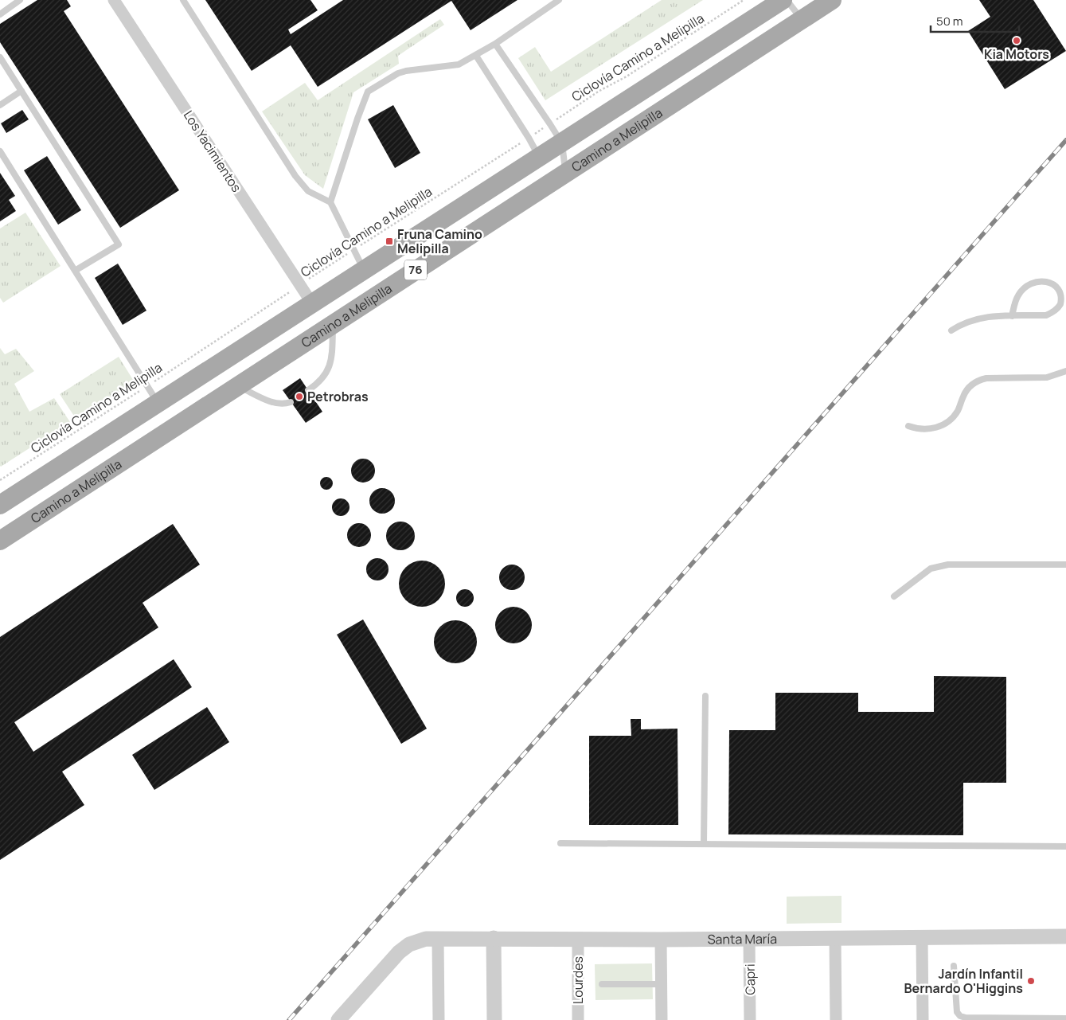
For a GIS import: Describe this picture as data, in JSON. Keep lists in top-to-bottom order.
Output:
{
  "streets": {
    "main road": ["Camino a Melipilla", "76"],
    "street": [
      "Los Yacimientos",
      "Santa María",
      "Capri",
      "Lourdes"
    ],
    "path": ["Ciclovía Camino a Melipilla"]
  },
  "crossings": [
    ["Ciclovía Camino a Melipilla", "Los Yacimientos"],
    ["Camino a Melipilla", "Los Yacimientos"],
    ["Santa María", "Capri"],
    ["Santa María", "Lourdes"]
  ],
  "places": {
    "other": ["Kia Motors", "Petrobras", "Jardín Infantil Bernardo O'Higgins"],
    "transit": ["Fruna Camino Melipilla"]
  },
  "scale_bar": "50 m"
}
